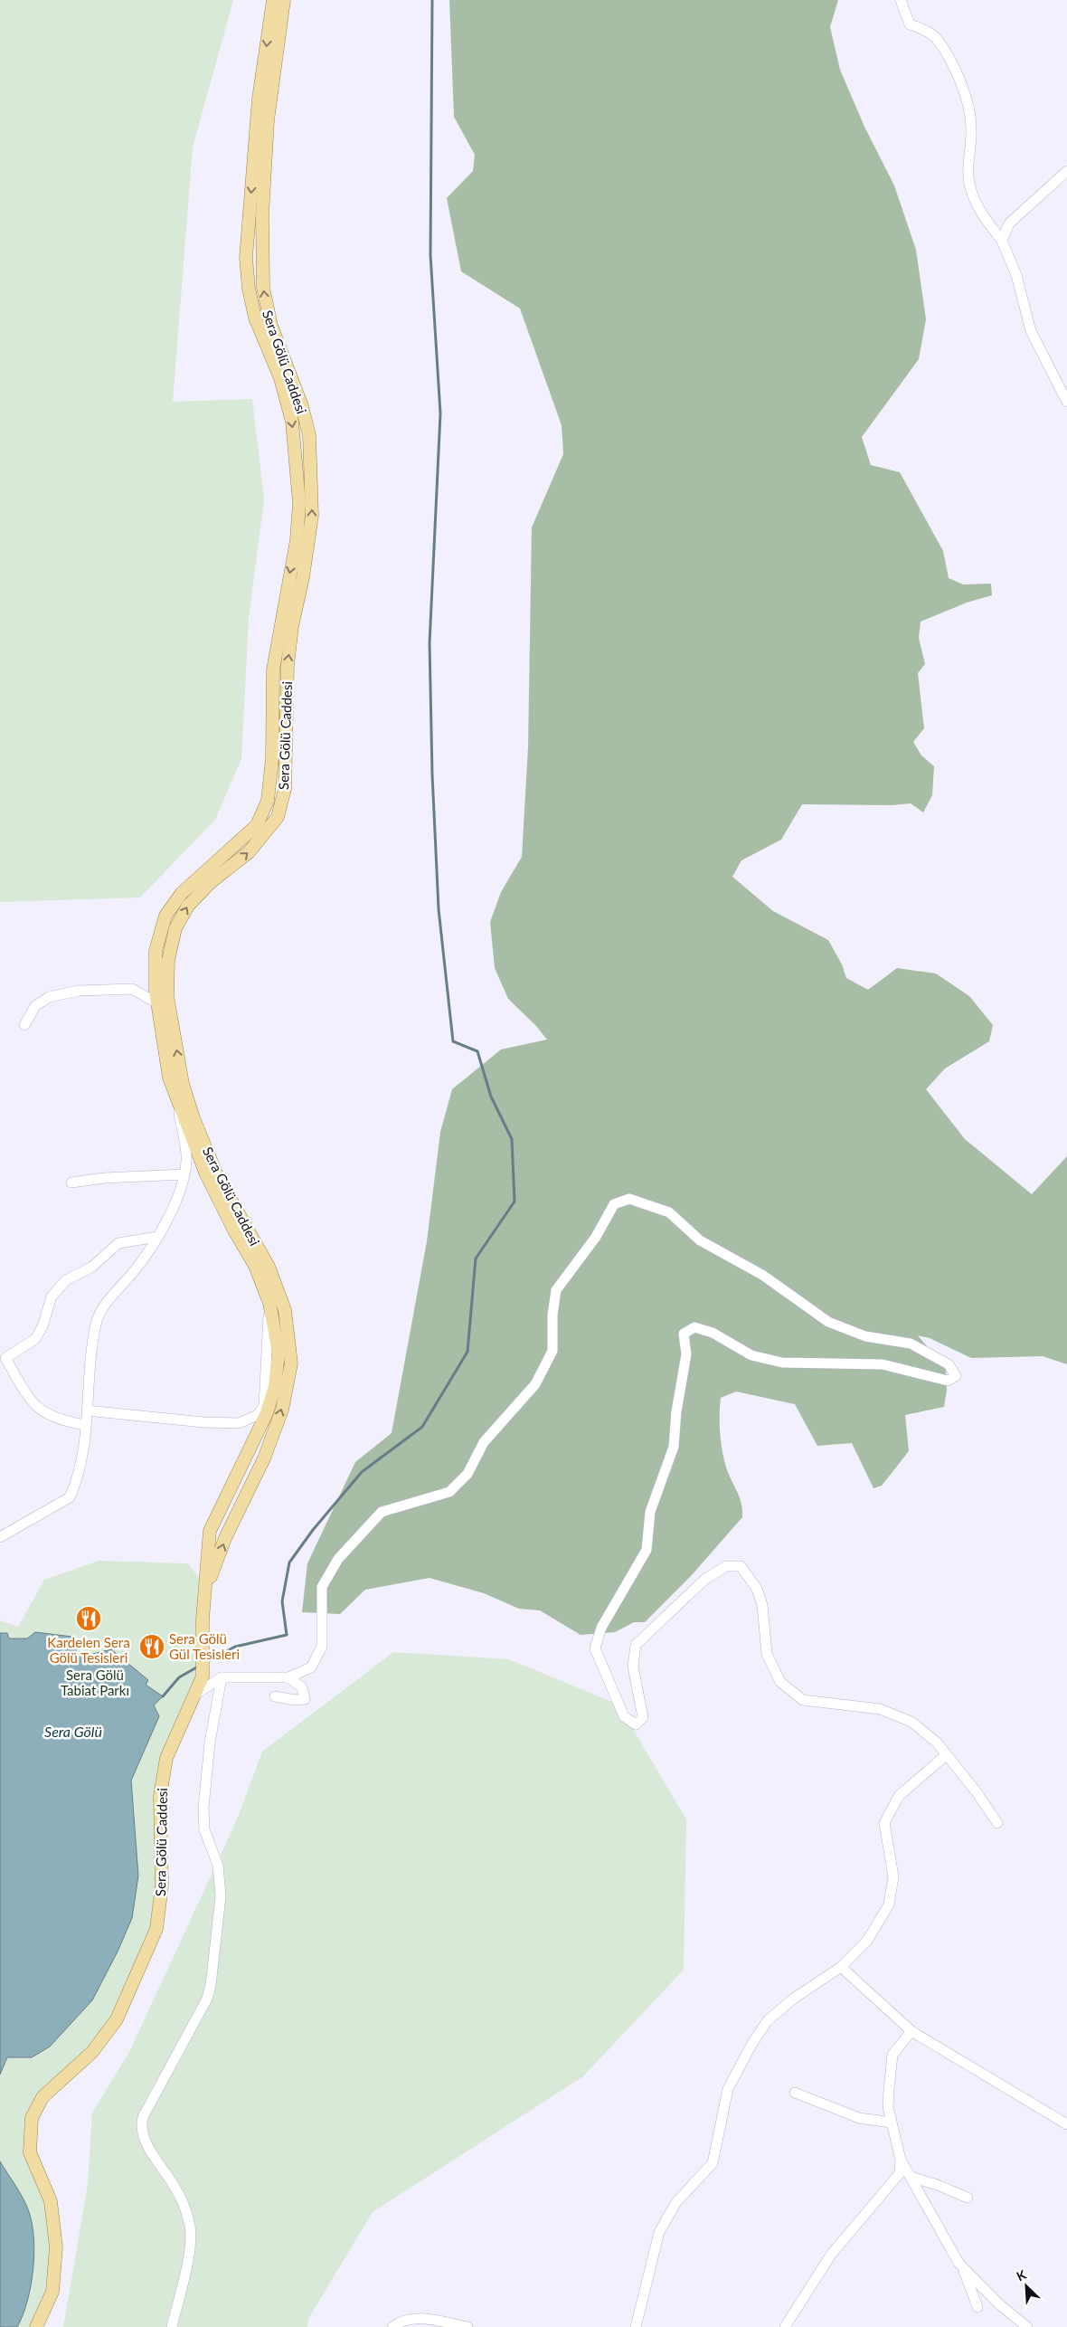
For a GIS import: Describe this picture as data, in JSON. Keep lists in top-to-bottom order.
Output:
{
  "streets": {
    "main road": ["Sera Gölü Caddesi"]
  },
  "water": ["Sera Gölü"],
  "parks": ["Sera Gölü Tabiat Parkı"],
  "places": {
    "restaurant": ["Kardelen Sera Gölü Tesisleri", "Sera Gölü Gül Tesisleri"]
  },
  "north": "top left"
}
